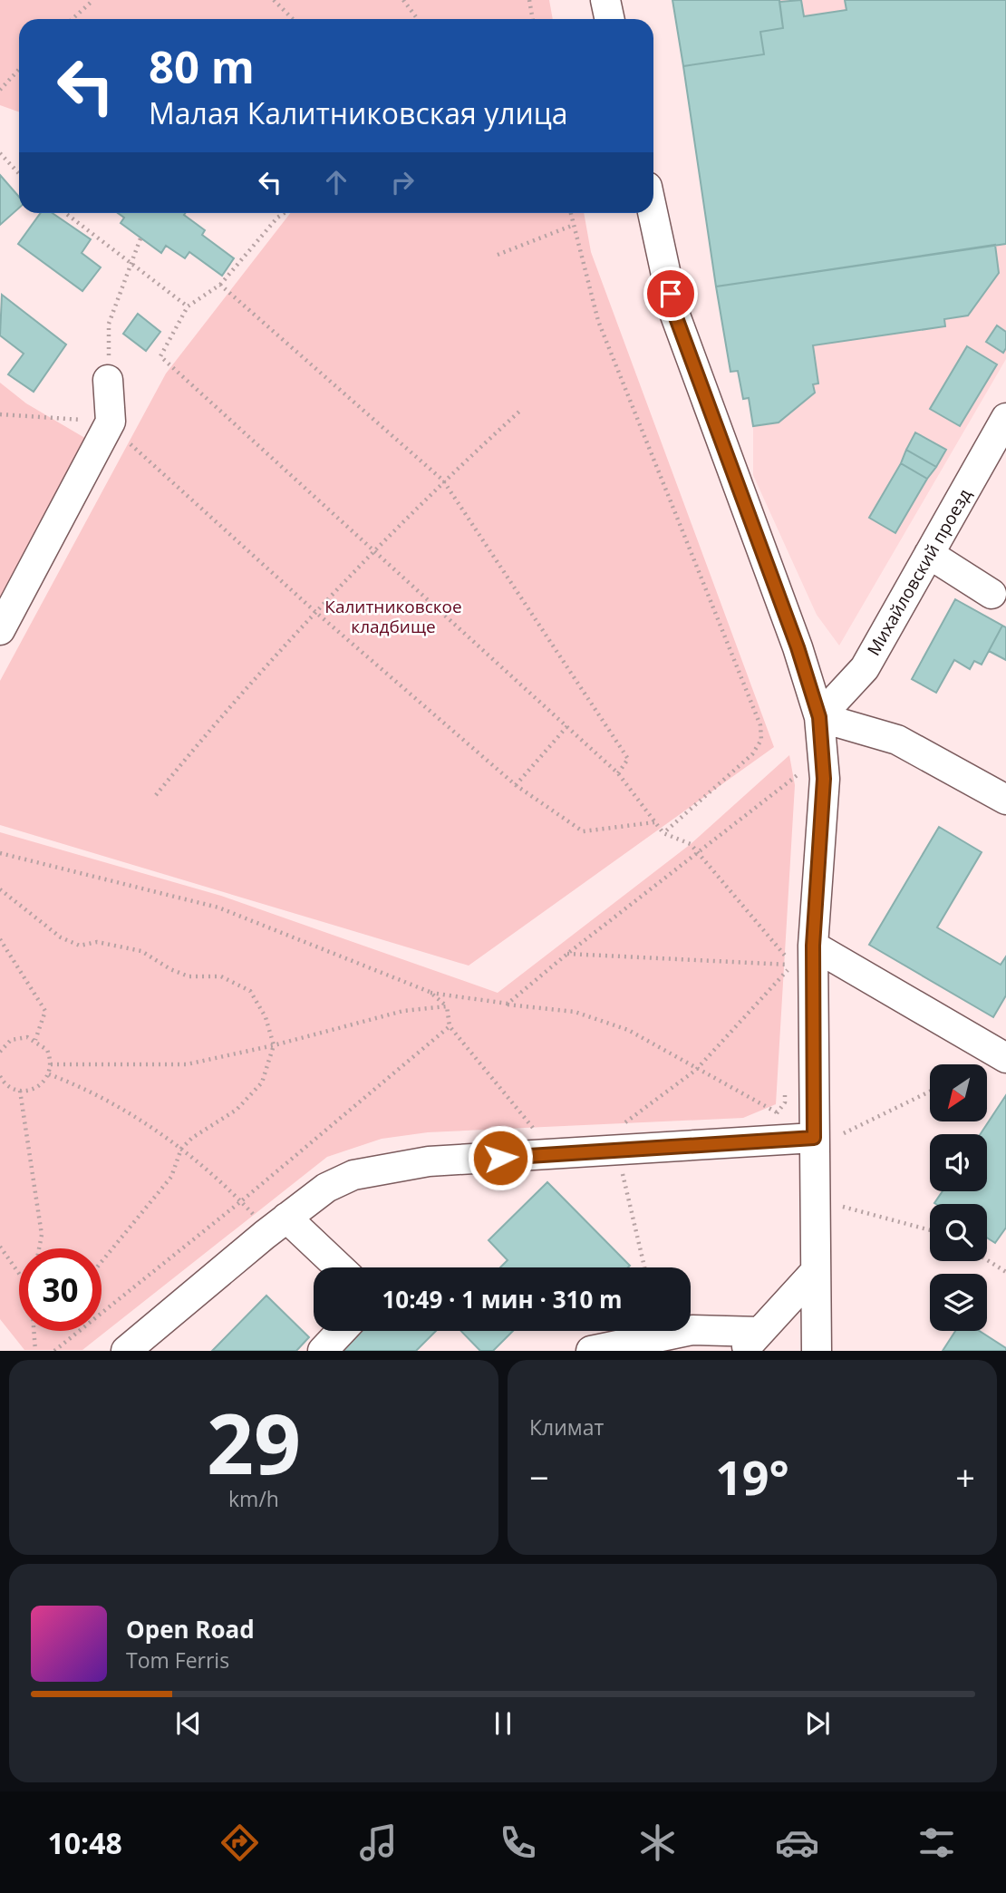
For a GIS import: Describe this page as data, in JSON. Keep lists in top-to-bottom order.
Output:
{
  "streets": {
    "street": ["Михайловский проезд"]
  },
  "parks": ["Калитниковское кладбище"],
  "north": "bottom left",
  "page": {
    "turn": ["80 m", "Малая Калитниковская улица"],
    "limit": "30",
    "trip": "10:49 · 1 мин · 310 m",
    "tile": [
      ["29", "km/h"],
      "Климат"
    ],
    "heat": ["−", "19°", "+"],
    "song": ["Open Road", "Tom Ferris"],
    "tabs": "10:48"
  }
}
